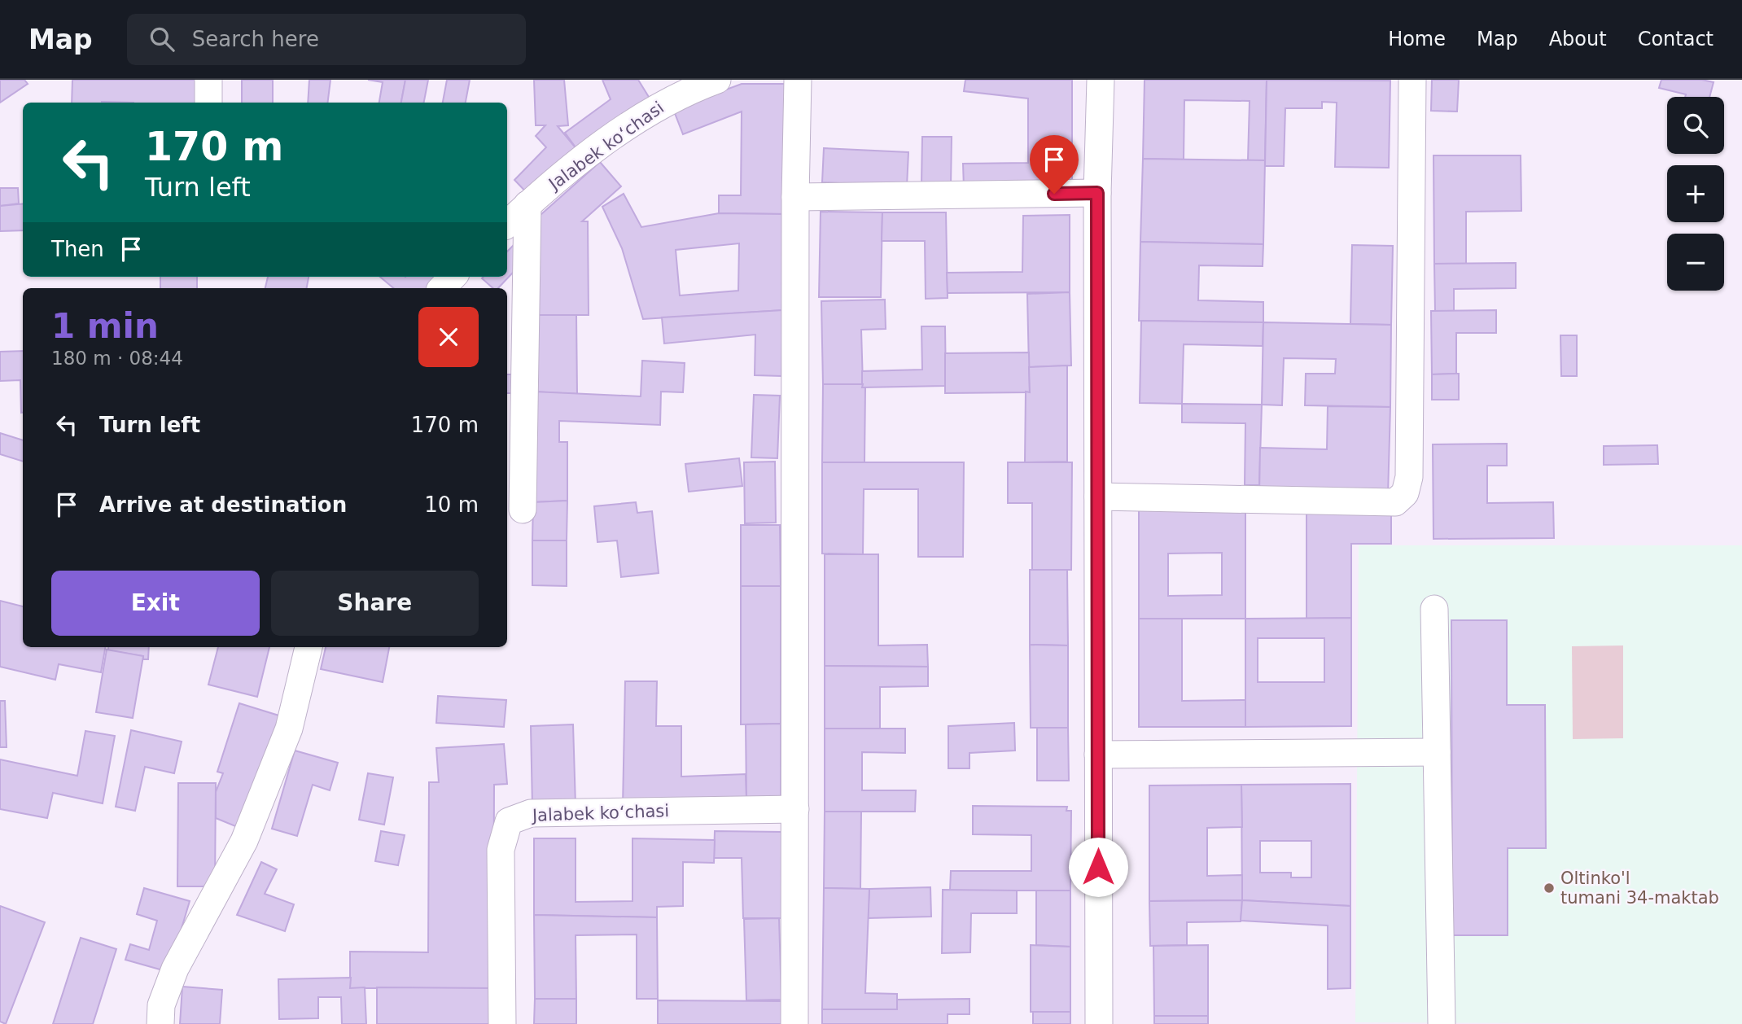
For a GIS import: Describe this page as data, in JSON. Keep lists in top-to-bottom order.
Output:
{
  "streets": {
    "street": ["Jalabek koʻchasi"]
  },
  "places": ["Oltinko'l tumani 34-maktab"],
  "page": {
    "header": "Map",
    "search": "Search here",
    "nav": [
      "Home",
      "Map",
      "About",
      "Contact"
    ],
    "map_buttons": ["+", "−"],
    "turn": ["170 m", "Turn left"],
    "then": "Then",
    "heading": ["1 min", "180 m · 08:44"],
    "list": [
      {
        "name": "Turn left",
        "value": "170 m"
      },
      {
        "name": "Arrive at destination",
        "value": "10 m"
      }
    ],
    "buttons": ["Exit", "Share"]
  }
}
